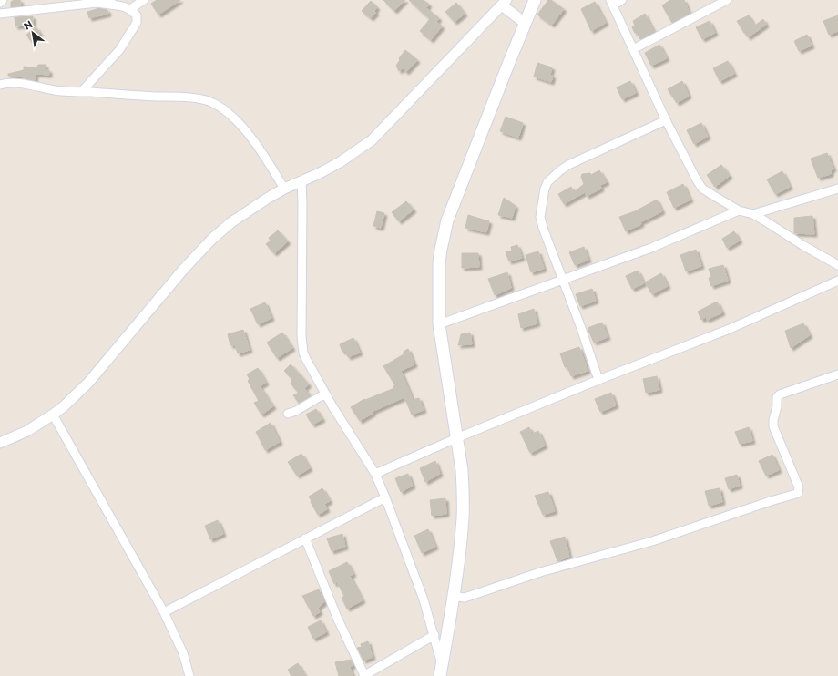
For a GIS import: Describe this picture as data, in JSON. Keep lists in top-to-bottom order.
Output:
{
  "north": "top left"
}
